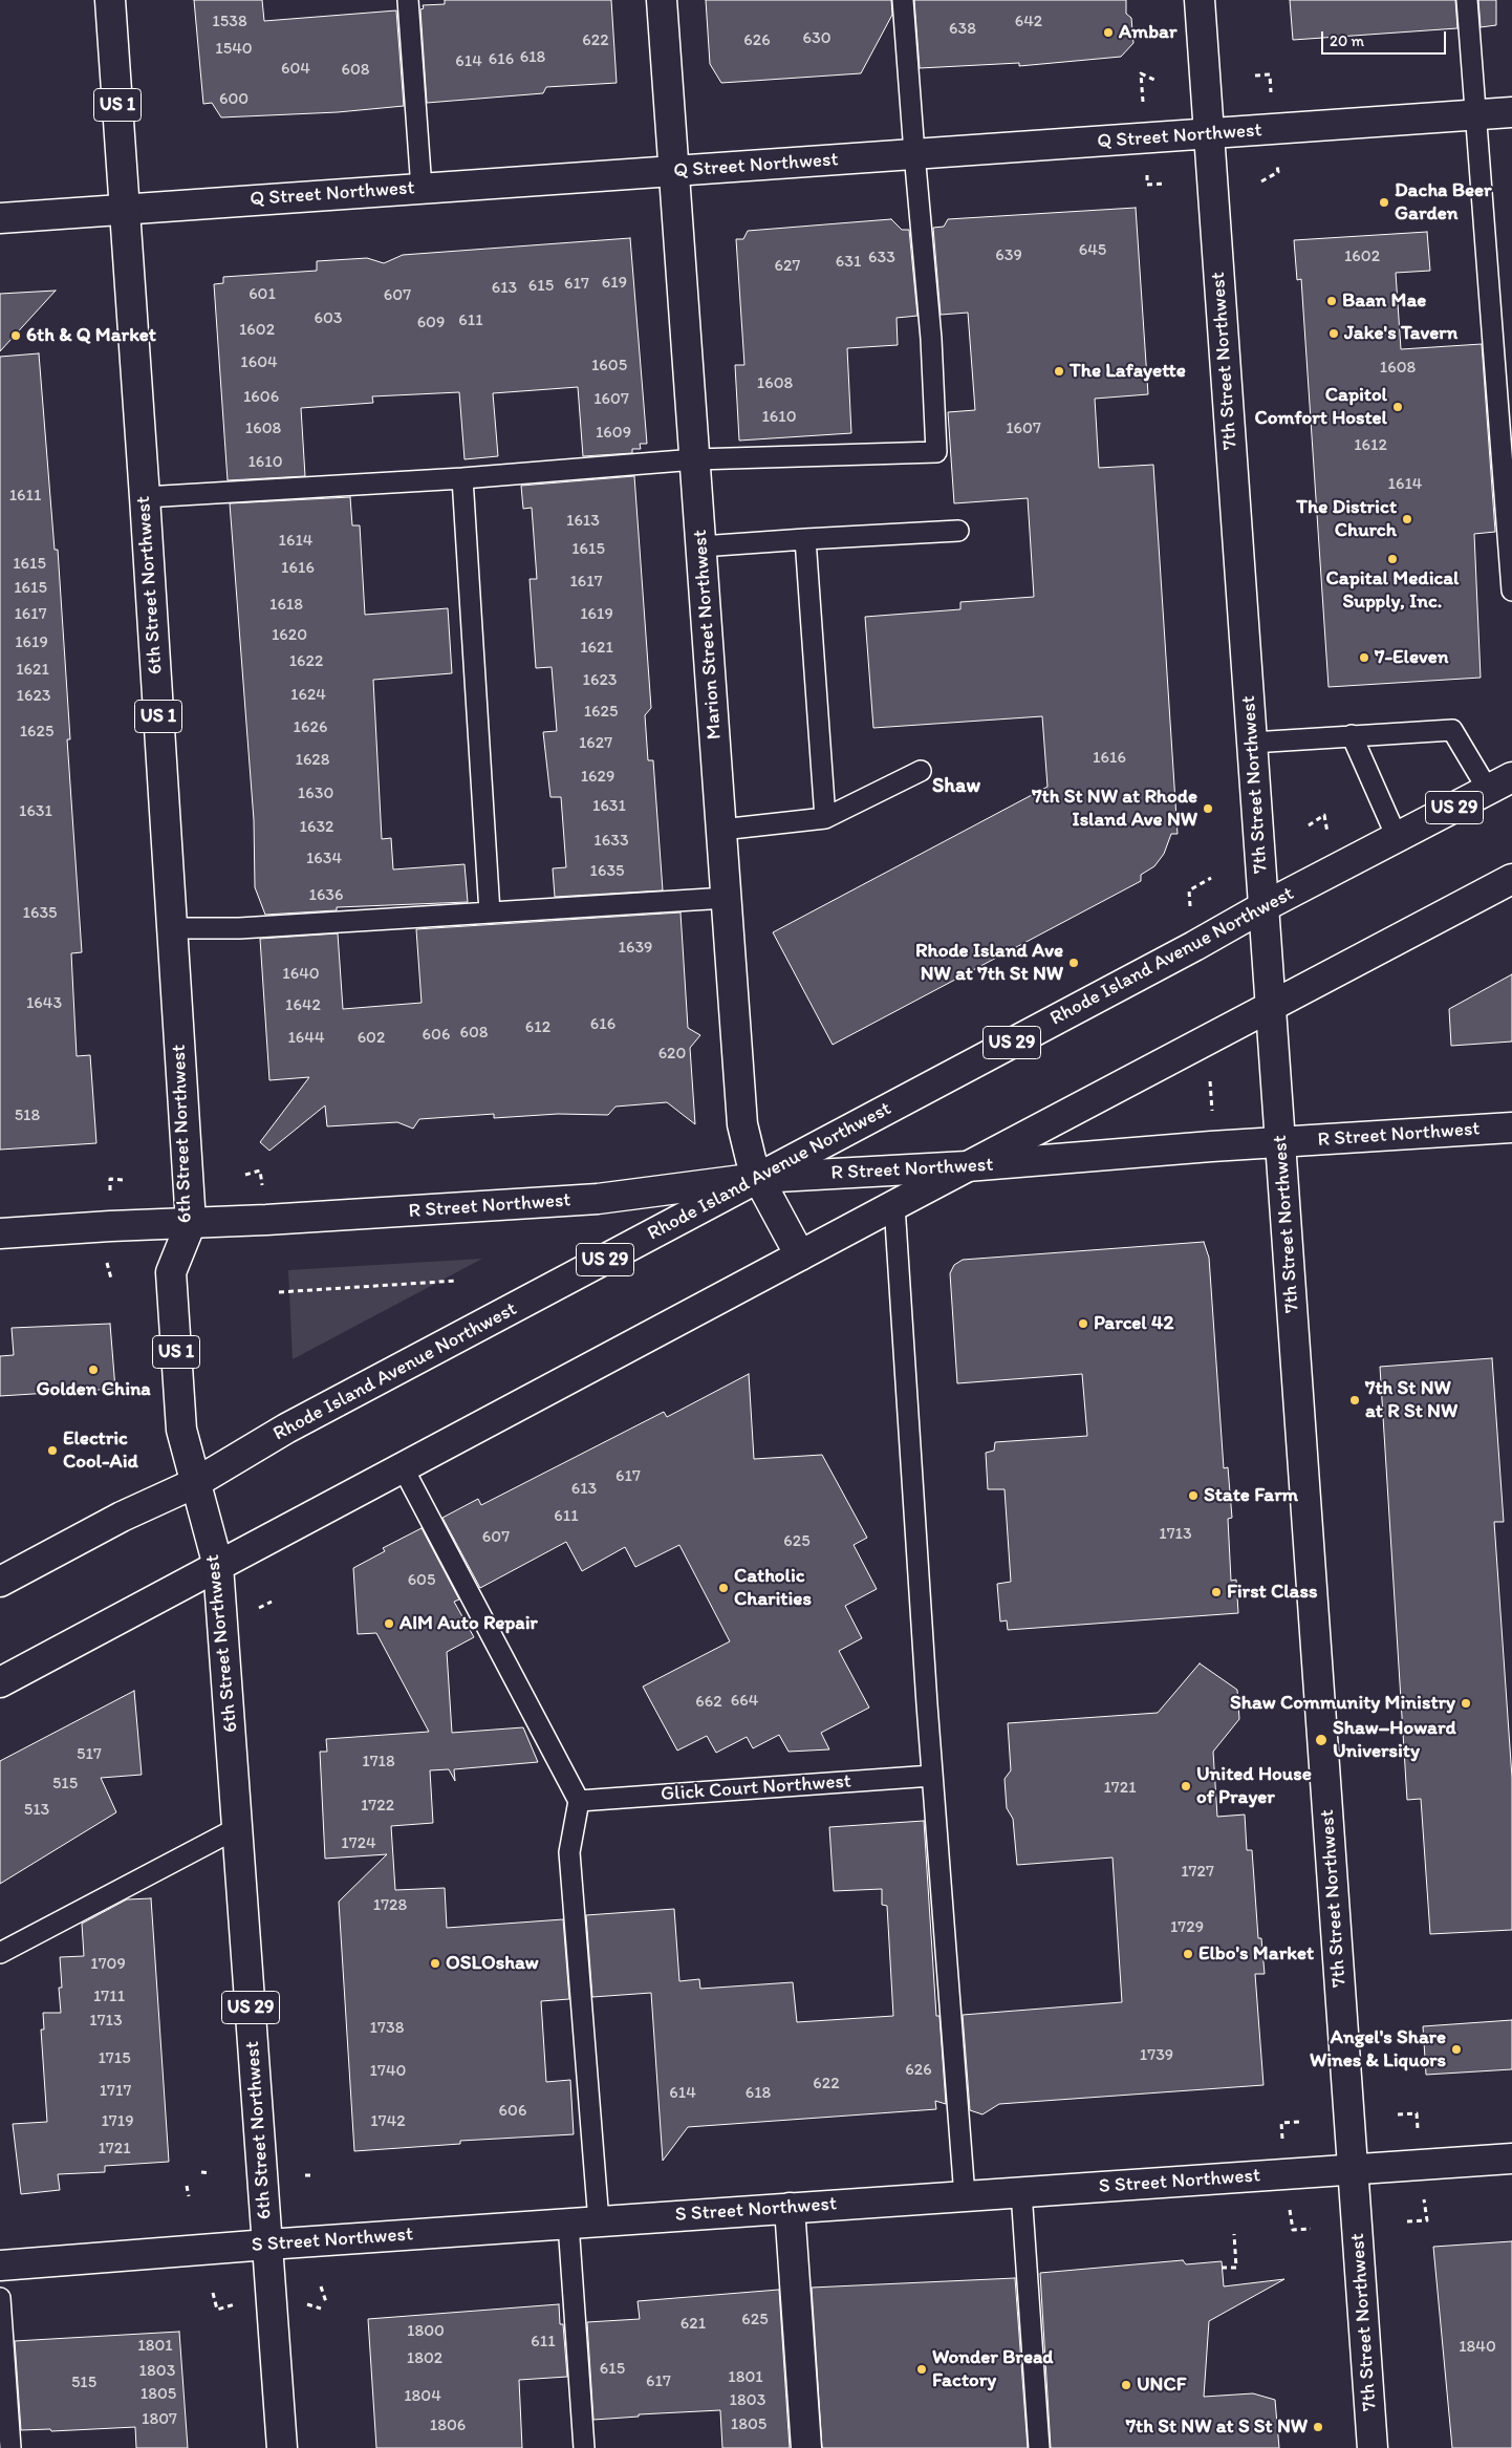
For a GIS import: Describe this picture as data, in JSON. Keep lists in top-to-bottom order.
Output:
{
  "streets": {
    "main road": [
      "US 1",
      "Q Street Northwest",
      "7th Street Northwest",
      "6th Street Northwest",
      "Marion Street Northwest",
      "US 29",
      "Rhode Island Avenue Northwest",
      "R Street Northwest",
      "S Street Northwest"
    ],
    "lane": ["Glick Court Northwest"]
  },
  "crossings": [
    ["Q Street Northwest", "7th Street Northwest"],
    ["Q Street Northwest", "6th Street Northwest"],
    ["Q Street Northwest", "Marion Street Northwest"],
    ["7th Street Northwest", "Rhode Island Avenue Northwest"],
    ["7th Street Northwest", "R Street Northwest"],
    ["7th Street Northwest", "S Street Northwest"],
    ["6th Street Northwest", "Rhode Island Avenue Northwest"],
    ["6th Street Northwest", "R Street Northwest"],
    ["6th Street Northwest", "S Street Northwest"],
    ["Marion Street Northwest", "Rhode Island Avenue Northwest"],
    ["Marion Street Northwest", "R Street Northwest"],
    ["Rhode Island Avenue Northwest", "R Street Northwest"]
  ],
  "districts": ["Shaw"],
  "places": [
    "Ambar",
    "Dacha Beer Garden",
    "Baan Mae",
    "Jake's Tavern",
    "6th & Q Market",
    "The Lafayette",
    "Capitol Comfort Hostel",
    "The District Church",
    "Capital Medical Supply, Inc.",
    "7-Eleven",
    "7th St NW at Rhode Island Ave NW",
    "Rhode Island Ave NW at 7th St NW",
    "Parcel 42",
    "Golden China",
    "7th St NW at R St NW",
    "Electric Cool-Aid",
    "State Farm",
    "Catholic Charities",
    "First Class",
    "AIM Auto Repair",
    "Shaw Community Ministry",
    "Shaw–Howard University",
    "United House of Prayer",
    "Elbo's Market",
    "OSLOshaw",
    "Angel's Share Wines & Liquors",
    "Wonder Bread Factory",
    "UNCF",
    "7th St NW at S St NW"
  ],
  "house_numbers": [
    "1538",
    "642",
    "638",
    "630",
    "622",
    "626",
    "1540",
    "618",
    "616",
    "614",
    "604",
    "608",
    "600",
    "645",
    "639",
    "1602",
    "633",
    "631",
    "627",
    "619",
    "617",
    "615",
    "613",
    "601",
    "607",
    "603",
    "611",
    "609",
    "1602",
    "1604",
    "1605",
    "1608",
    "1608",
    "1606",
    "1607",
    "1610",
    "1608",
    "1607",
    "1609",
    "1612",
    "1610",
    "1614",
    "1611",
    "1613",
    "1614",
    "1615",
    "1615",
    "1616",
    "1617",
    "1615",
    "1618",
    "1617",
    "1619",
    "1620",
    "1619",
    "1621",
    "1622",
    "1621",
    "1623",
    "1624",
    "1623",
    "1625",
    "1626",
    "1625",
    "1627",
    "1616",
    "1628",
    "1629",
    "1630",
    "1631",
    "1631",
    "1632",
    "1633",
    "1634",
    "1635",
    "1636",
    "1635",
    "1639",
    "1640",
    "1643",
    "1642",
    "616",
    "612",
    "608",
    "606",
    "1644",
    "602",
    "620",
    "518",
    "617",
    "613",
    "611",
    "1713",
    "607",
    "625",
    "605",
    "664",
    "662",
    "517",
    "1718",
    "515",
    "1721",
    "1722",
    "513",
    "1724",
    "1727",
    "1728",
    "1729",
    "1709",
    "1711",
    "1713",
    "1738",
    "1739",
    "1715",
    "626",
    "1740",
    "622",
    "1717",
    "614",
    "618",
    "606",
    "1719",
    "1742",
    "1721",
    "625",
    "621",
    "1800",
    "611",
    "1801",
    "1840",
    "1802",
    "615",
    "1803",
    "1801",
    "617",
    "515",
    "1805",
    "1804",
    "1803",
    "1807",
    "1805",
    "1806"
  ],
  "scale_bar": "20 m"
}
